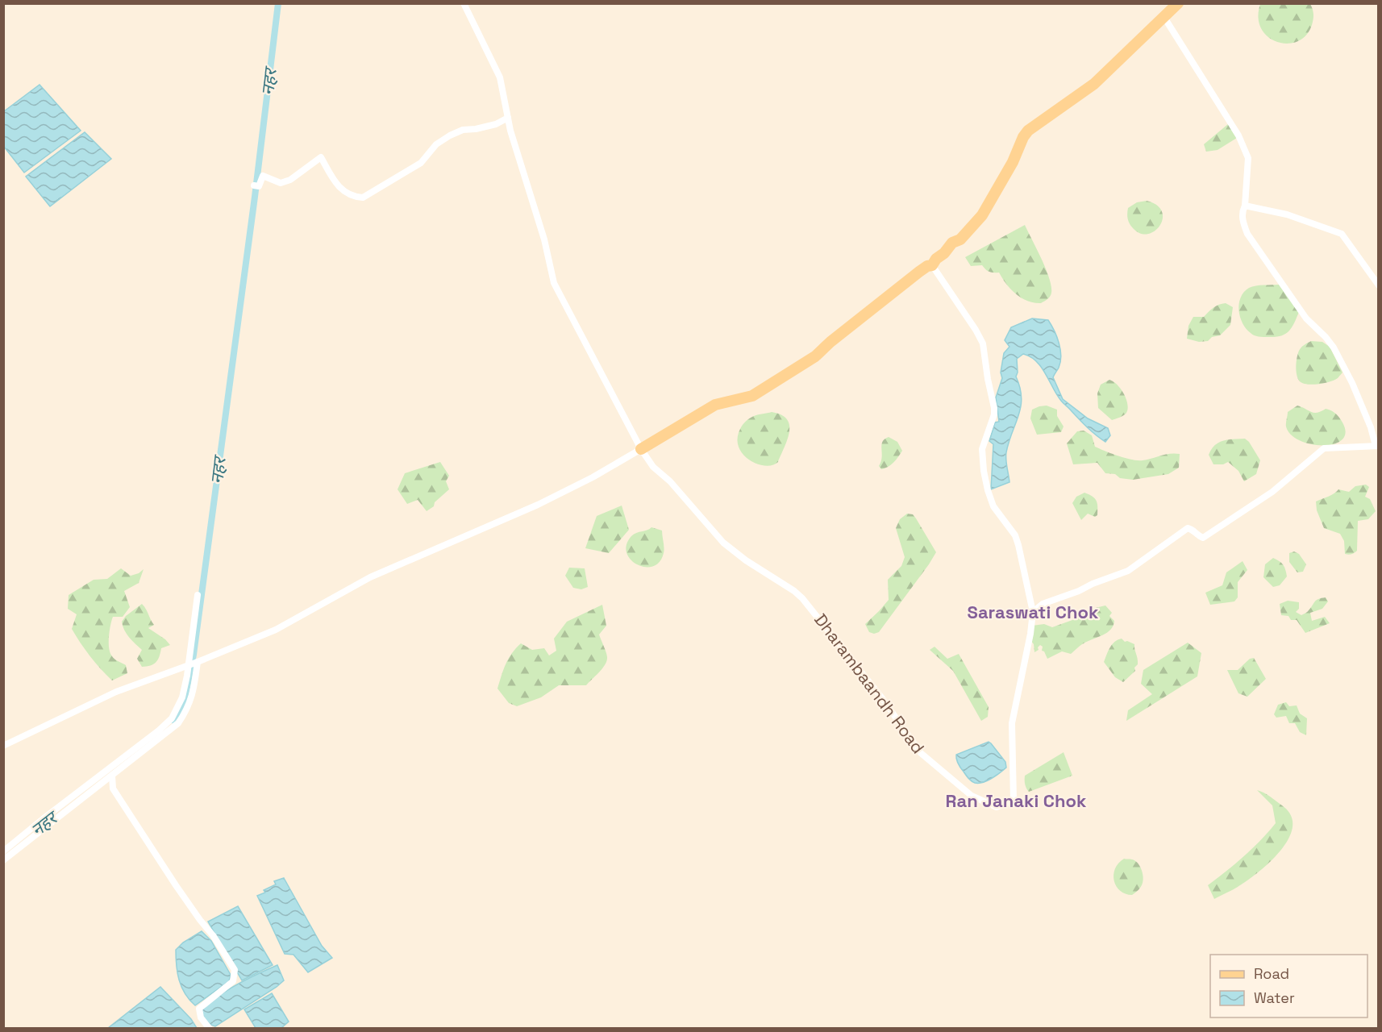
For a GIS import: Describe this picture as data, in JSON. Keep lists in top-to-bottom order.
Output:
{
  "streets": {
    "street": ["Dharambaandh Road"]
  },
  "districts": ["Saraswati Chok", "Ran Janaki Chok"],
  "water": ["नहर"],
  "legend": ["Road", "Water"]
}
